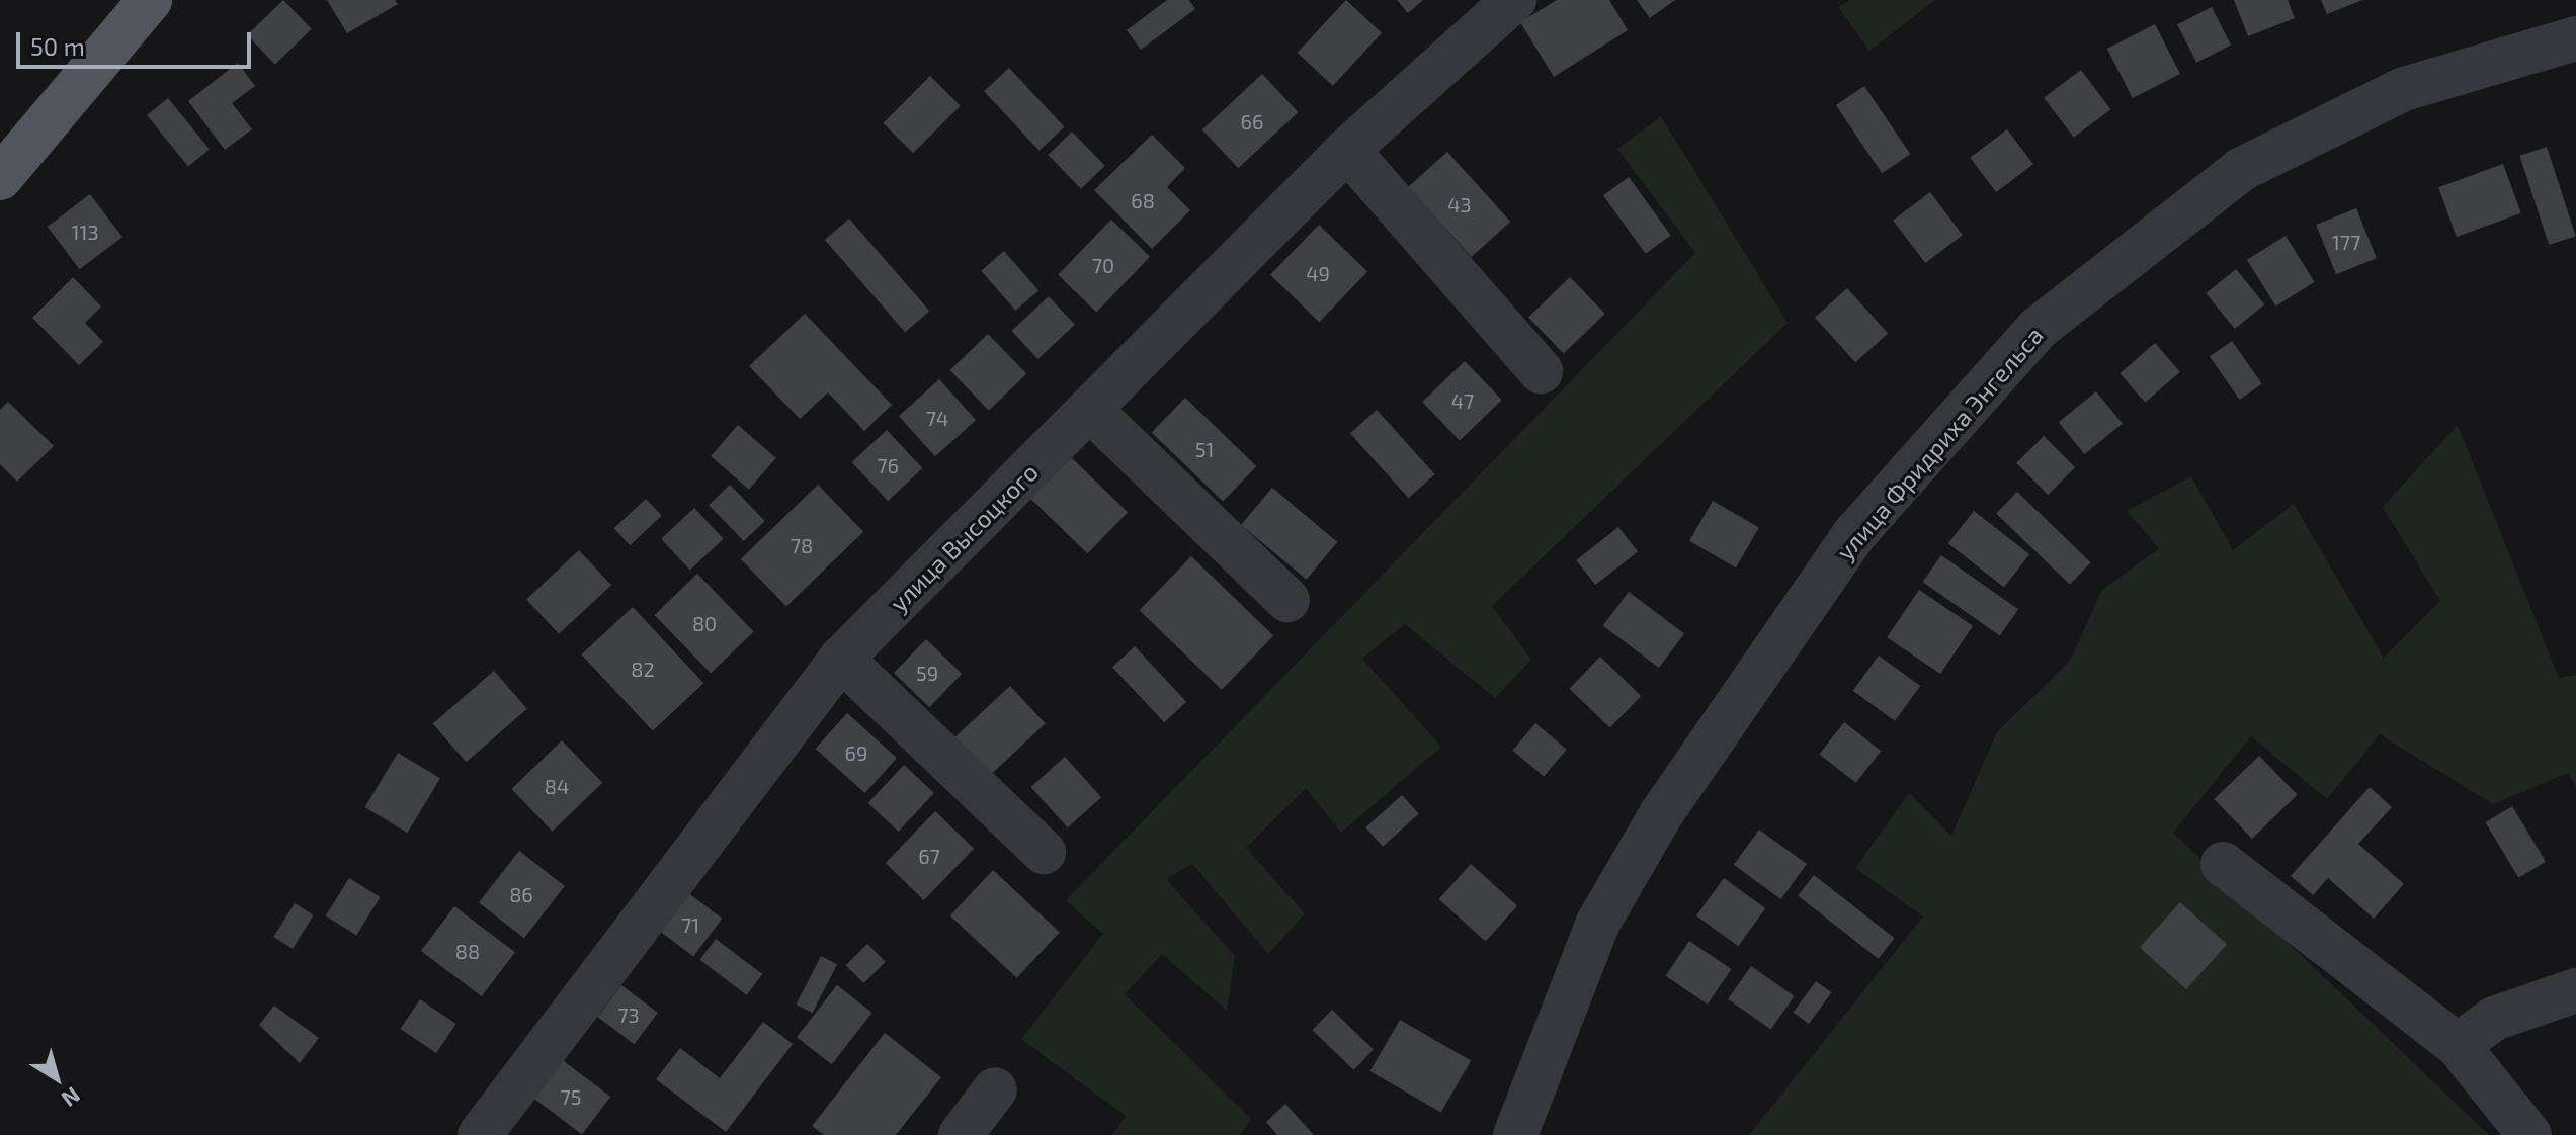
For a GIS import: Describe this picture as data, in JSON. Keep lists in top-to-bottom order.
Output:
{
  "streets": {
    "street": ["улица Фридриха Энгельса", "улица Высоцкого"]
  },
  "house_numbers": [
    "66",
    "68",
    "43",
    "113",
    "177",
    "70",
    "49",
    "47",
    "74",
    "51",
    "76",
    "78",
    "80",
    "82",
    "59",
    "69",
    "84",
    "67",
    "86",
    "71",
    "88",
    "73",
    "75"
  ],
  "scale_bar": "50 m",
  "north": "bottom right"
}
